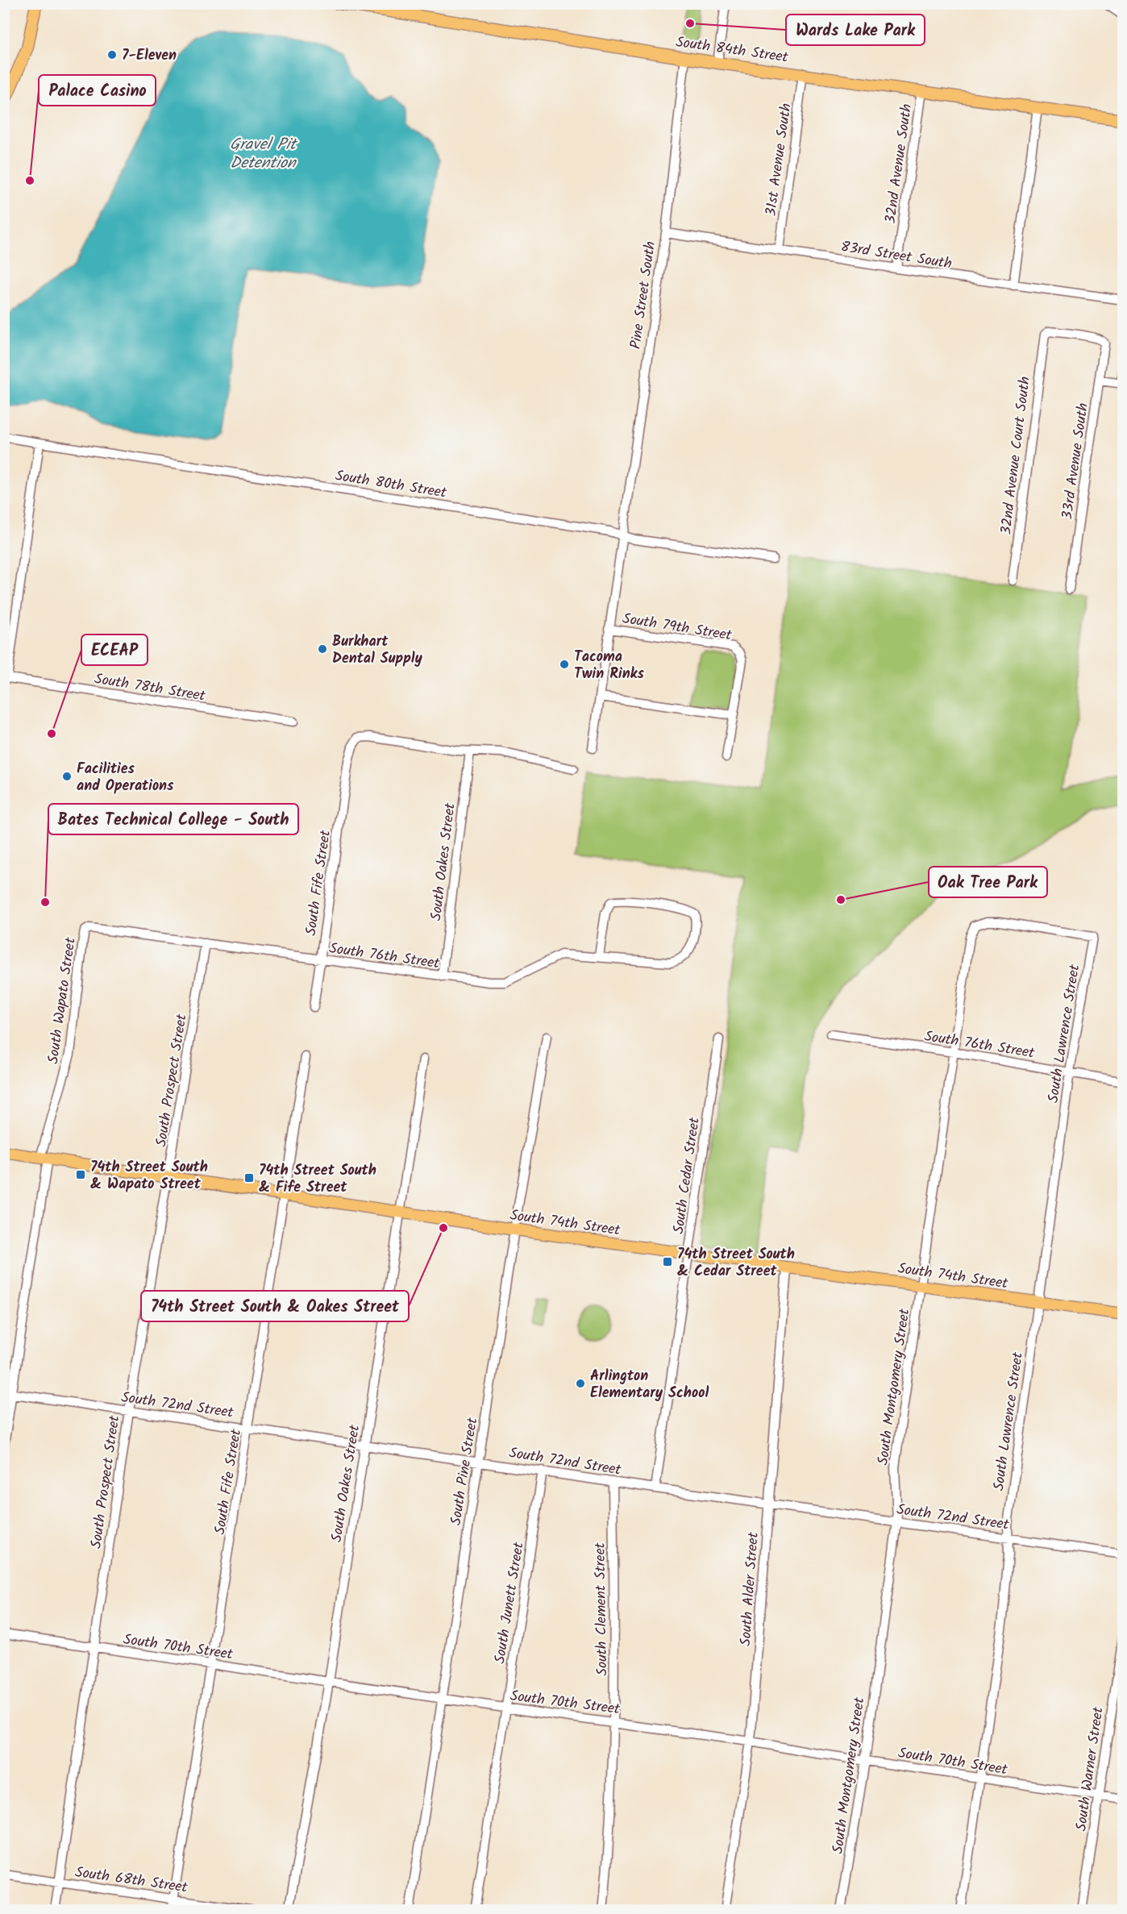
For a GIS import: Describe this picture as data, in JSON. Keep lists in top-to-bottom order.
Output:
{
  "streets": {
    "main road": ["South 84th Street", "South 74th Street"],
    "street": [
      "31st Avenue South",
      "32nd Avenue South",
      "83rd Street South",
      "Pine Street South",
      "32nd Avenue Court South",
      "33rd Avenue South",
      "South 80th Street",
      "South 79th Street",
      "South 78th Street",
      "South Oakes Street",
      "South Fife Street",
      "South 76th Street",
      "South Wapato Street",
      "South Lawrence Street",
      "South Prospect Street",
      "South Cedar Street",
      "South Montgomery Street",
      "South 72nd Street",
      "South Pine Street",
      "South Alder Street",
      "South Junett Street",
      "South Clement Street",
      "South 70th Street",
      "South Warner Street",
      "South 68th Street"
    ]
  },
  "crossings": [
    ["South 84th Street", "31st Avenue South"],
    ["South 84th Street", "32nd Avenue South"],
    ["South 84th Street", "Pine Street South"],
    ["31st Avenue South", "83rd Street South"],
    ["32nd Avenue South", "83rd Street South"],
    ["83rd Street South", "Pine Street South"],
    ["Pine Street South", "South 80th Street"],
    ["32nd Avenue Court South", "33rd Avenue South"],
    ["South Oakes Street", "South Fife Street"],
    ["South Oakes Street", "South 76th Street"],
    ["South Oakes Street", "South 74th Street"],
    ["South Oakes Street", "South 72nd Street"],
    ["South Oakes Street", "South 70th Street"],
    ["South Fife Street", "South 76th Street"],
    ["South Fife Street", "South 74th Street"],
    ["South Fife Street", "South 72nd Street"],
    ["South Fife Street", "South 70th Street"],
    ["South Fife Street", "South 68th Street"],
    ["South 76th Street", "South Wapato Street"],
    ["South 76th Street", "South Lawrence Street"],
    ["South 76th Street", "South Prospect Street"],
    ["South 76th Street", "South Montgomery Street"],
    ["South Wapato Street", "South 74th Street"],
    ["South Wapato Street", "South 72nd Street"],
    ["South Lawrence Street", "South 74th Street"],
    ["South Lawrence Street", "South Montgomery Street"],
    ["South Lawrence Street", "South 72nd Street"],
    ["South Lawrence Street", "South 70th Street"],
    ["South Prospect Street", "South 74th Street"],
    ["South Prospect Street", "South 72nd Street"],
    ["South Prospect Street", "South 70th Street"],
    ["South Prospect Street", "South 68th Street"],
    ["South Cedar Street", "South 74th Street"],
    ["South Cedar Street", "South 72nd Street"],
    ["South 74th Street", "South Montgomery Street"],
    ["South 74th Street", "South Pine Street"],
    ["South 74th Street", "South Alder Street"],
    ["South Montgomery Street", "South 72nd Street"],
    ["South Montgomery Street", "South 70th Street"],
    ["South 72nd Street", "South Pine Street"],
    ["South 72nd Street", "South Alder Street"],
    ["South 72nd Street", "South Junett Street"],
    ["South 72nd Street", "South Clement Street"],
    ["South Pine Street", "South 70th Street"],
    ["South Alder Street", "South 70th Street"],
    ["South Junett Street", "South 70th Street"],
    ["South Clement Street", "South 70th Street"],
    ["South 70th Street", "South Warner Street"]
  ],
  "water": ["Gravel Pit Detention"],
  "places": {
    "other": [
      "Wards Lake Park",
      "7-Eleven",
      "Palace Casino",
      "Burkhart Dental Supply",
      "Tacoma Twin Rinks",
      "ECEAP",
      "Facilities and Operations",
      "Oak Tree Park",
      "Bates Technical College - South",
      "74th Street South & Oakes Street",
      "Arlington Elementary School"
    ],
    "transit": ["74th Street South & Wapato Street", "74th Street South & Fife Street", "74th Street South & Cedar Street"]
  }
}
